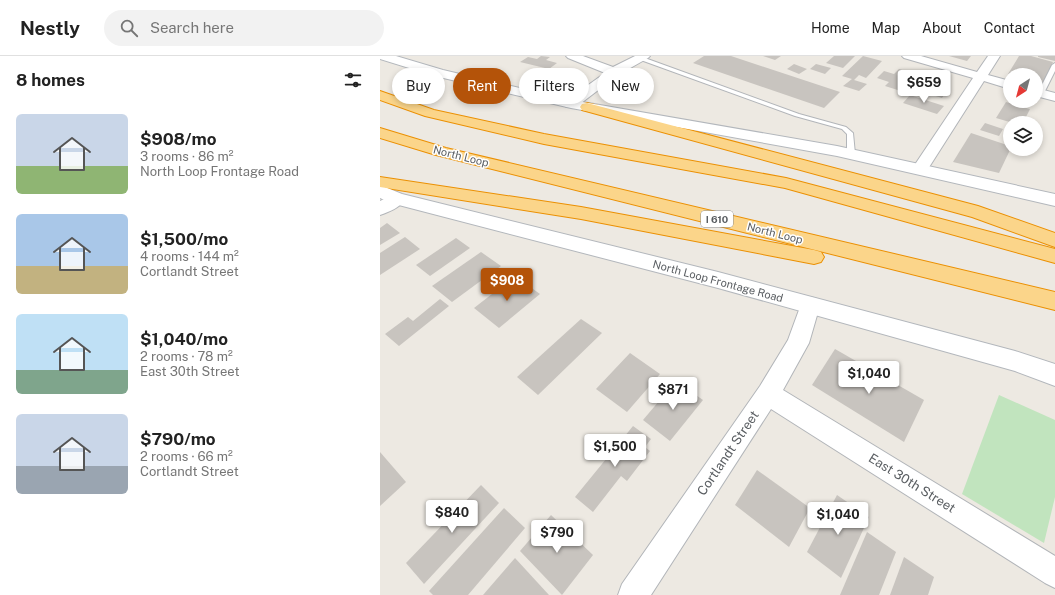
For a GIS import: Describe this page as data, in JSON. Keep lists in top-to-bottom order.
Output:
{
  "streets": {
    "highway": ["North Loop", "I 610"],
    "main road": ["North Loop Frontage Road"],
    "street": ["Cortlandt Street", "East 30th Street"]
  },
  "crossings": [
    ["North Loop Frontage Road", "Cortlandt Street"],
    ["Cortlandt Street", "East 30th Street"]
  ],
  "north": "bottom left",
  "page": {
    "header": "Nestly",
    "search": "Search here",
    "nav": [
      "Home",
      "Map",
      "About",
      "Contact"
    ],
    "heading": "8 homes",
    "chip": [
      "Buy",
      "Rent",
      "Filters",
      "New"
    ],
    "price": [
      "$659",
      "$908",
      "$1,040",
      "$871",
      "$1,500",
      "$840",
      "$1,040",
      "$790"
    ],
    "list": [
      {
        "name": "$908/mo",
        "note": "3 rooms · 86 m² · North Loop Frontage Road"
      },
      {
        "name": "$1,500/mo",
        "note": "4 rooms · 144 m² · Cortlandt Street"
      },
      {
        "name": "$1,040/mo",
        "note": "2 rooms · 78 m² · East 30th Street"
      },
      {
        "name": "$790/mo",
        "note": "2 rooms · 66 m² · Cortlandt Street"
      }
    ]
  }
}
